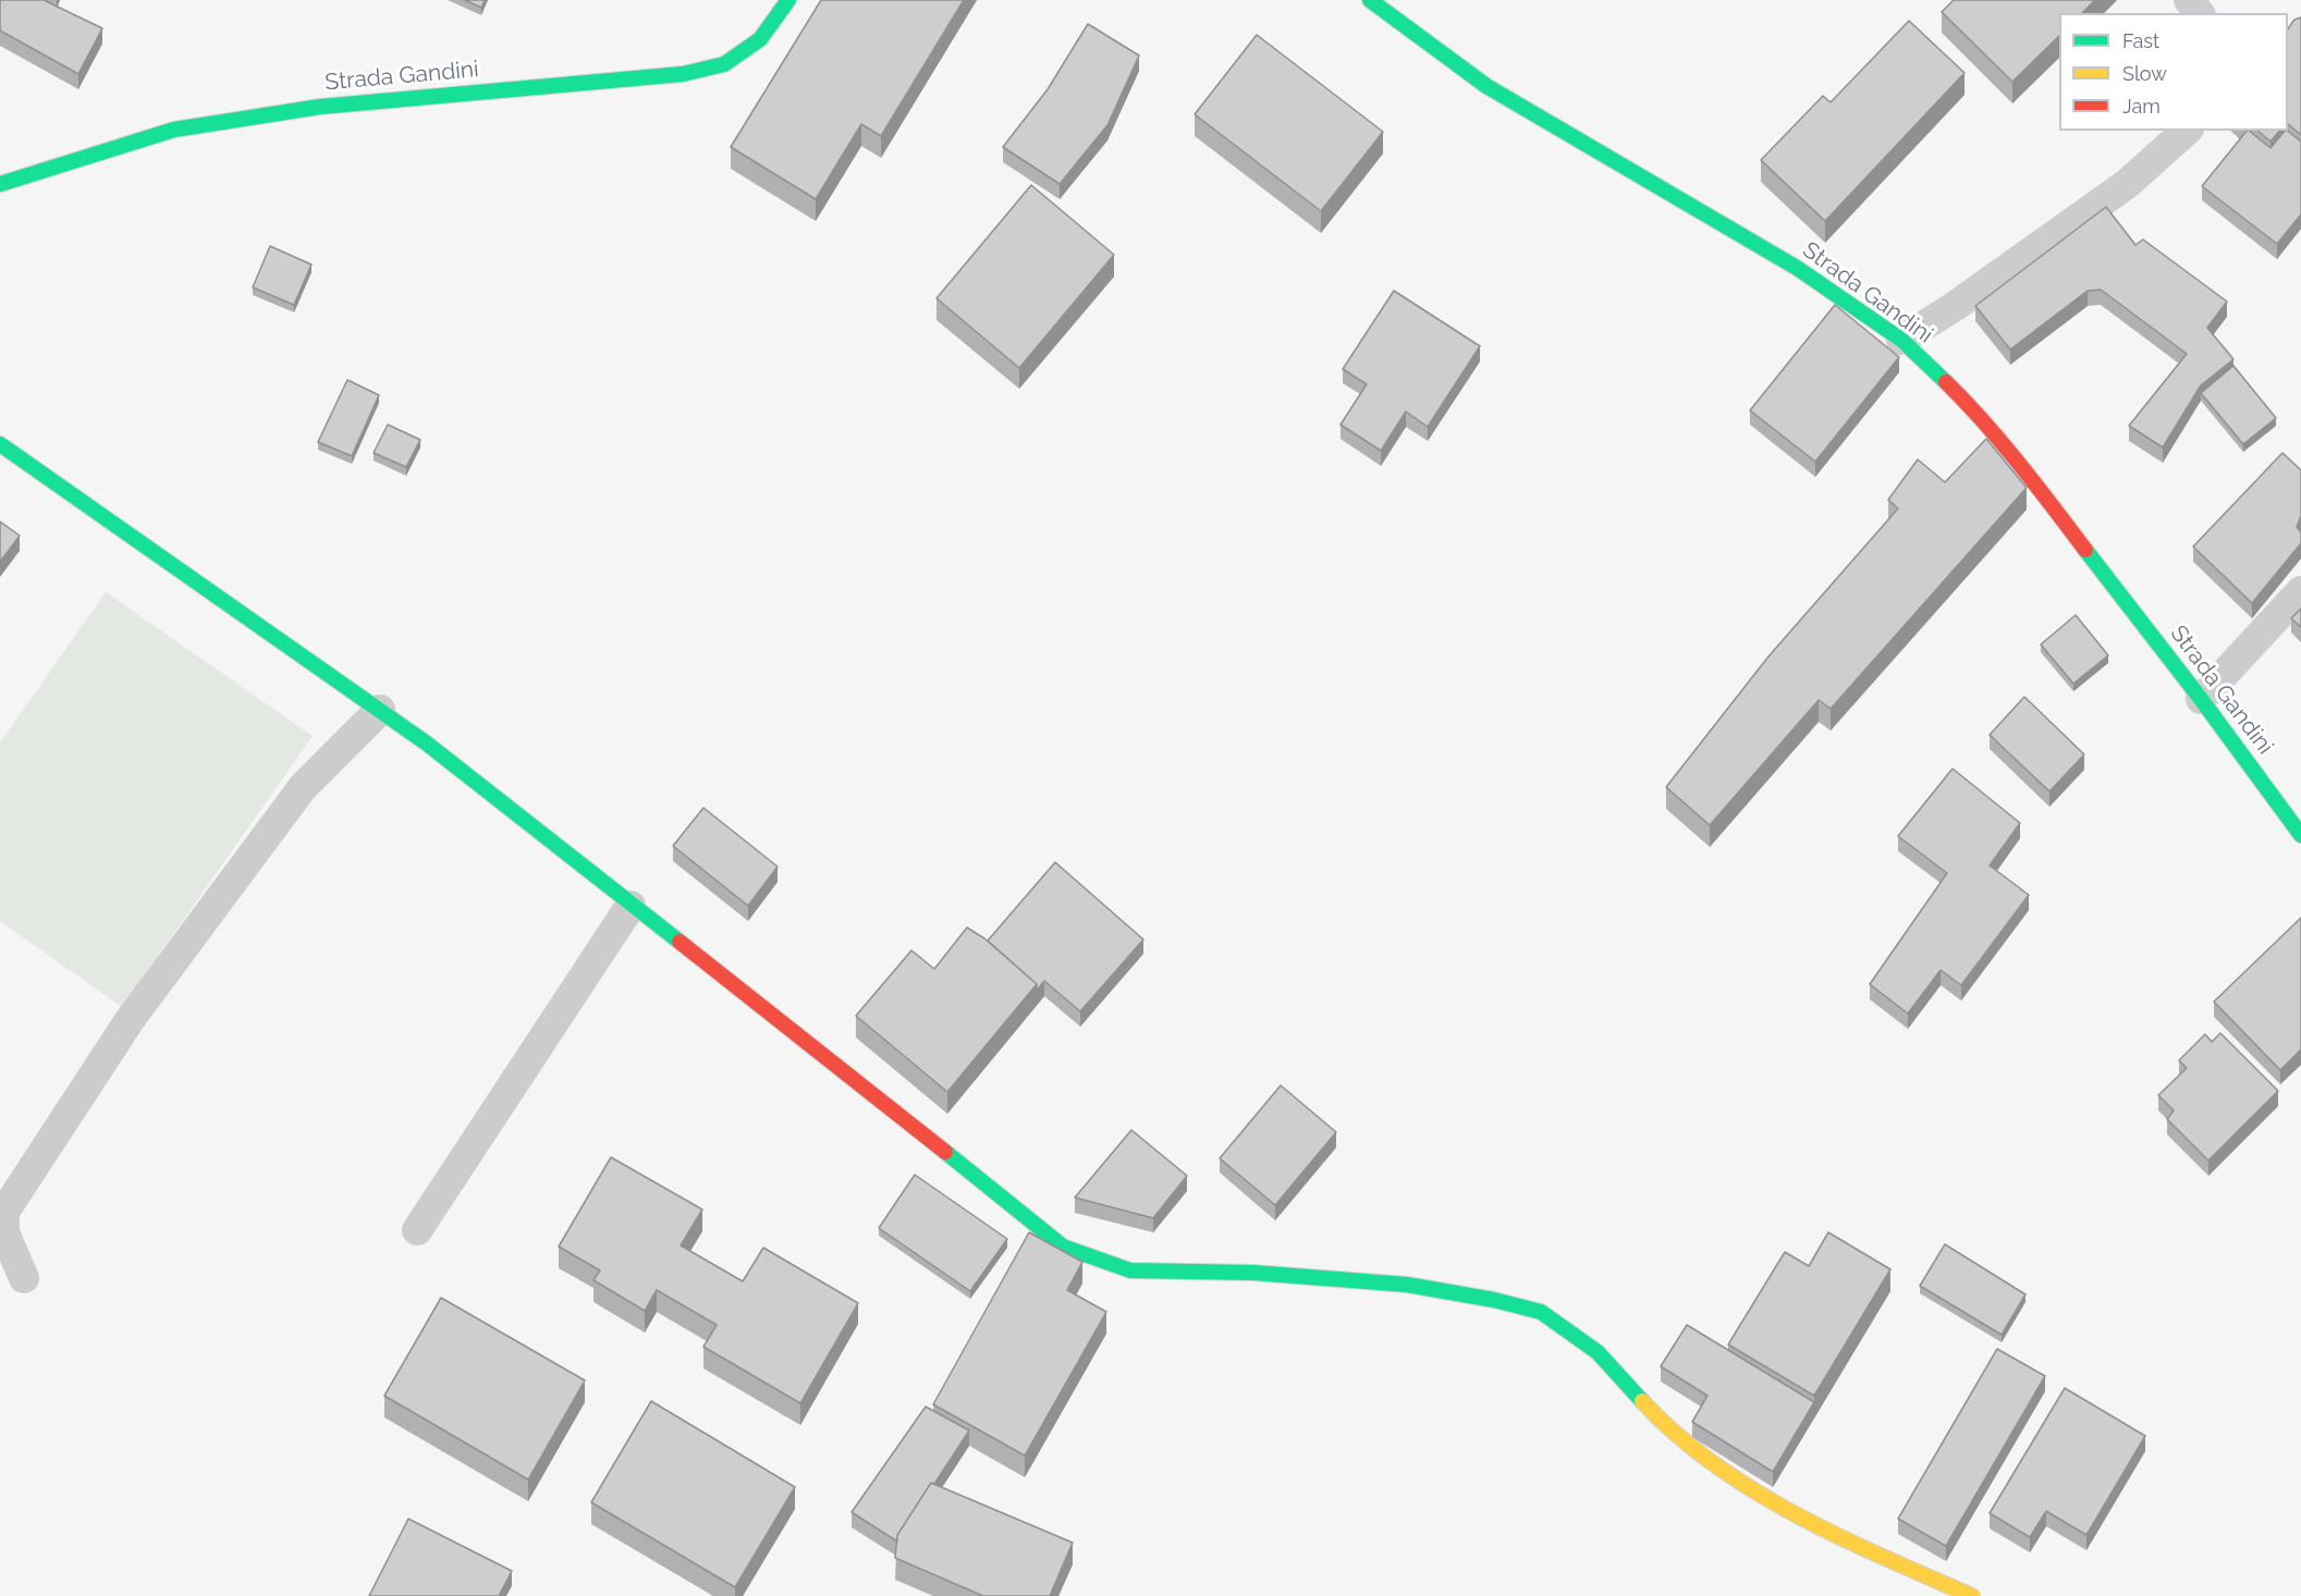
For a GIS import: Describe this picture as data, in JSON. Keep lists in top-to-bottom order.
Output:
{
  "streets": {
    "street": ["Strada Gandini"]
  },
  "legend": ["Fast", "Slow", "Jam"]
}
